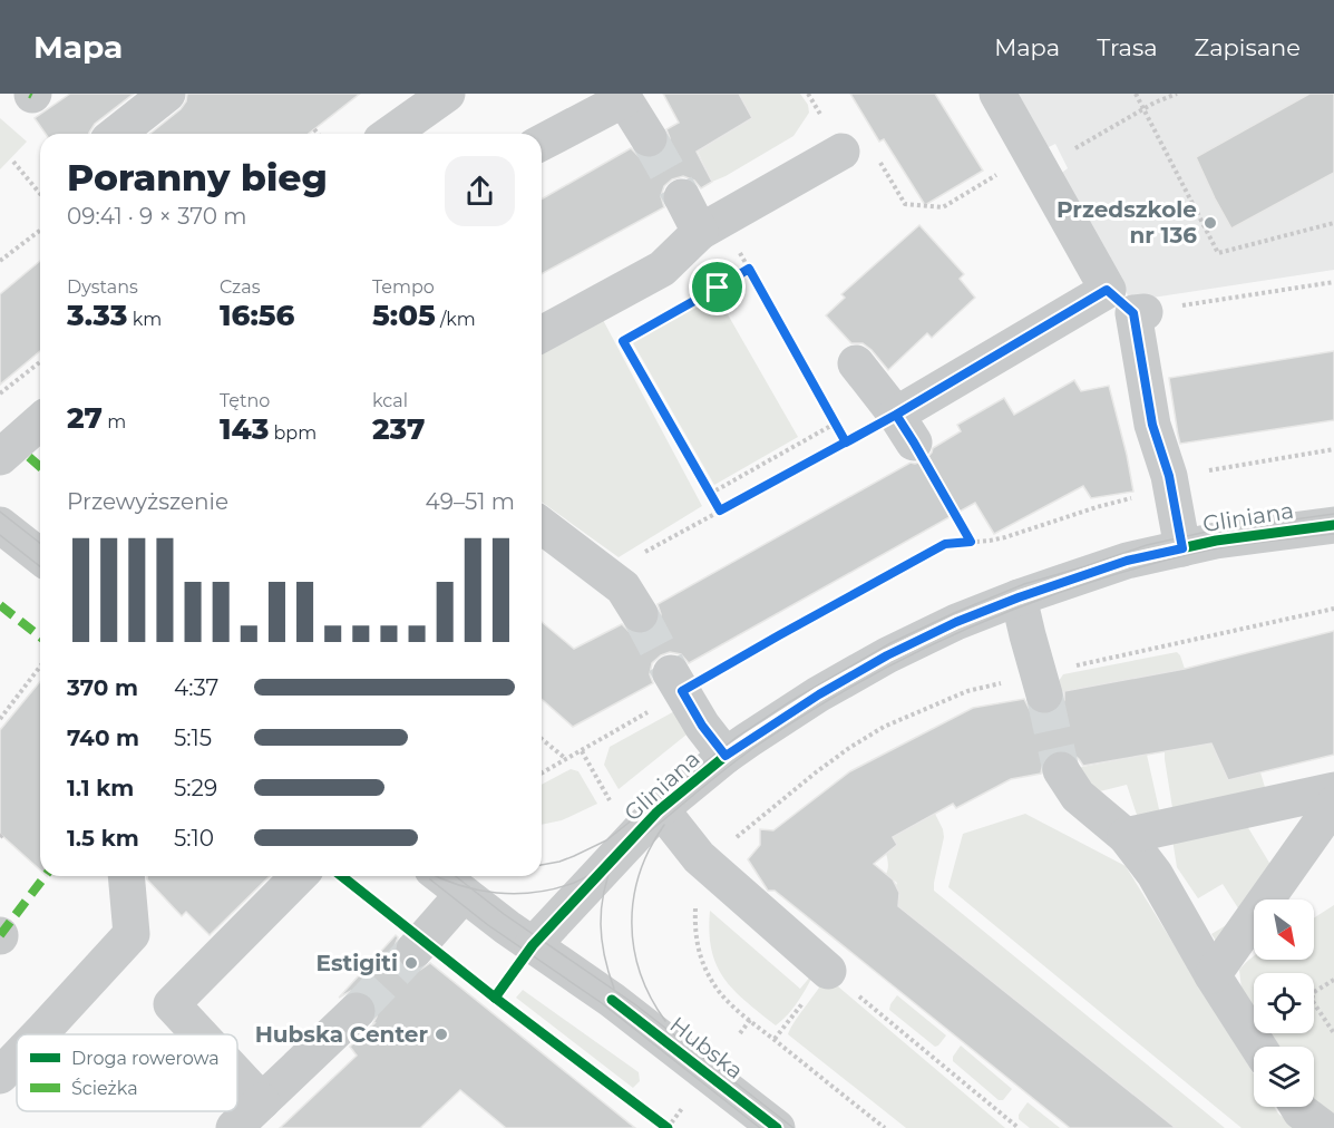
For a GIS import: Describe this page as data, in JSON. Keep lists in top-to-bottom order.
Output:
{
  "streets": {
    "street": ["Gliniana", "Hubska"]
  },
  "crossings": [
    ["Gliniana", "Hubska"]
  ],
  "places": ["Przedszkole nr 136", "Estigiti", "Hubska Center"],
  "legend": ["Droga rowerowa", "Ścieżka"],
  "north": "bottom right",
  "page": {
    "header": "Mapa",
    "nav": ["Mapa", "Trasa", "Zapisane"],
    "heading": ["Poranny bieg", "09:41 · 9 × 370 m"],
    "stats": [
      ["Dystans", "3.33 km"],
      ["Czas", "16:56"],
      ["Tempo", "5:05 /km"],
      ["27 m"],
      ["Tętno", "143 bpm"],
      ["kcal", "237"]
    ],
    "chart": ["Przewyższenie", "49–51 m"],
    "list": [
      {
        "name": "370 m",
        "note": "4:37"
      },
      {
        "name": "740 m",
        "note": "5:15"
      },
      {
        "name": "1.1 km",
        "note": "5:29"
      },
      {
        "name": "1.5 km",
        "note": "5:10"
      }
    ]
  }
}
